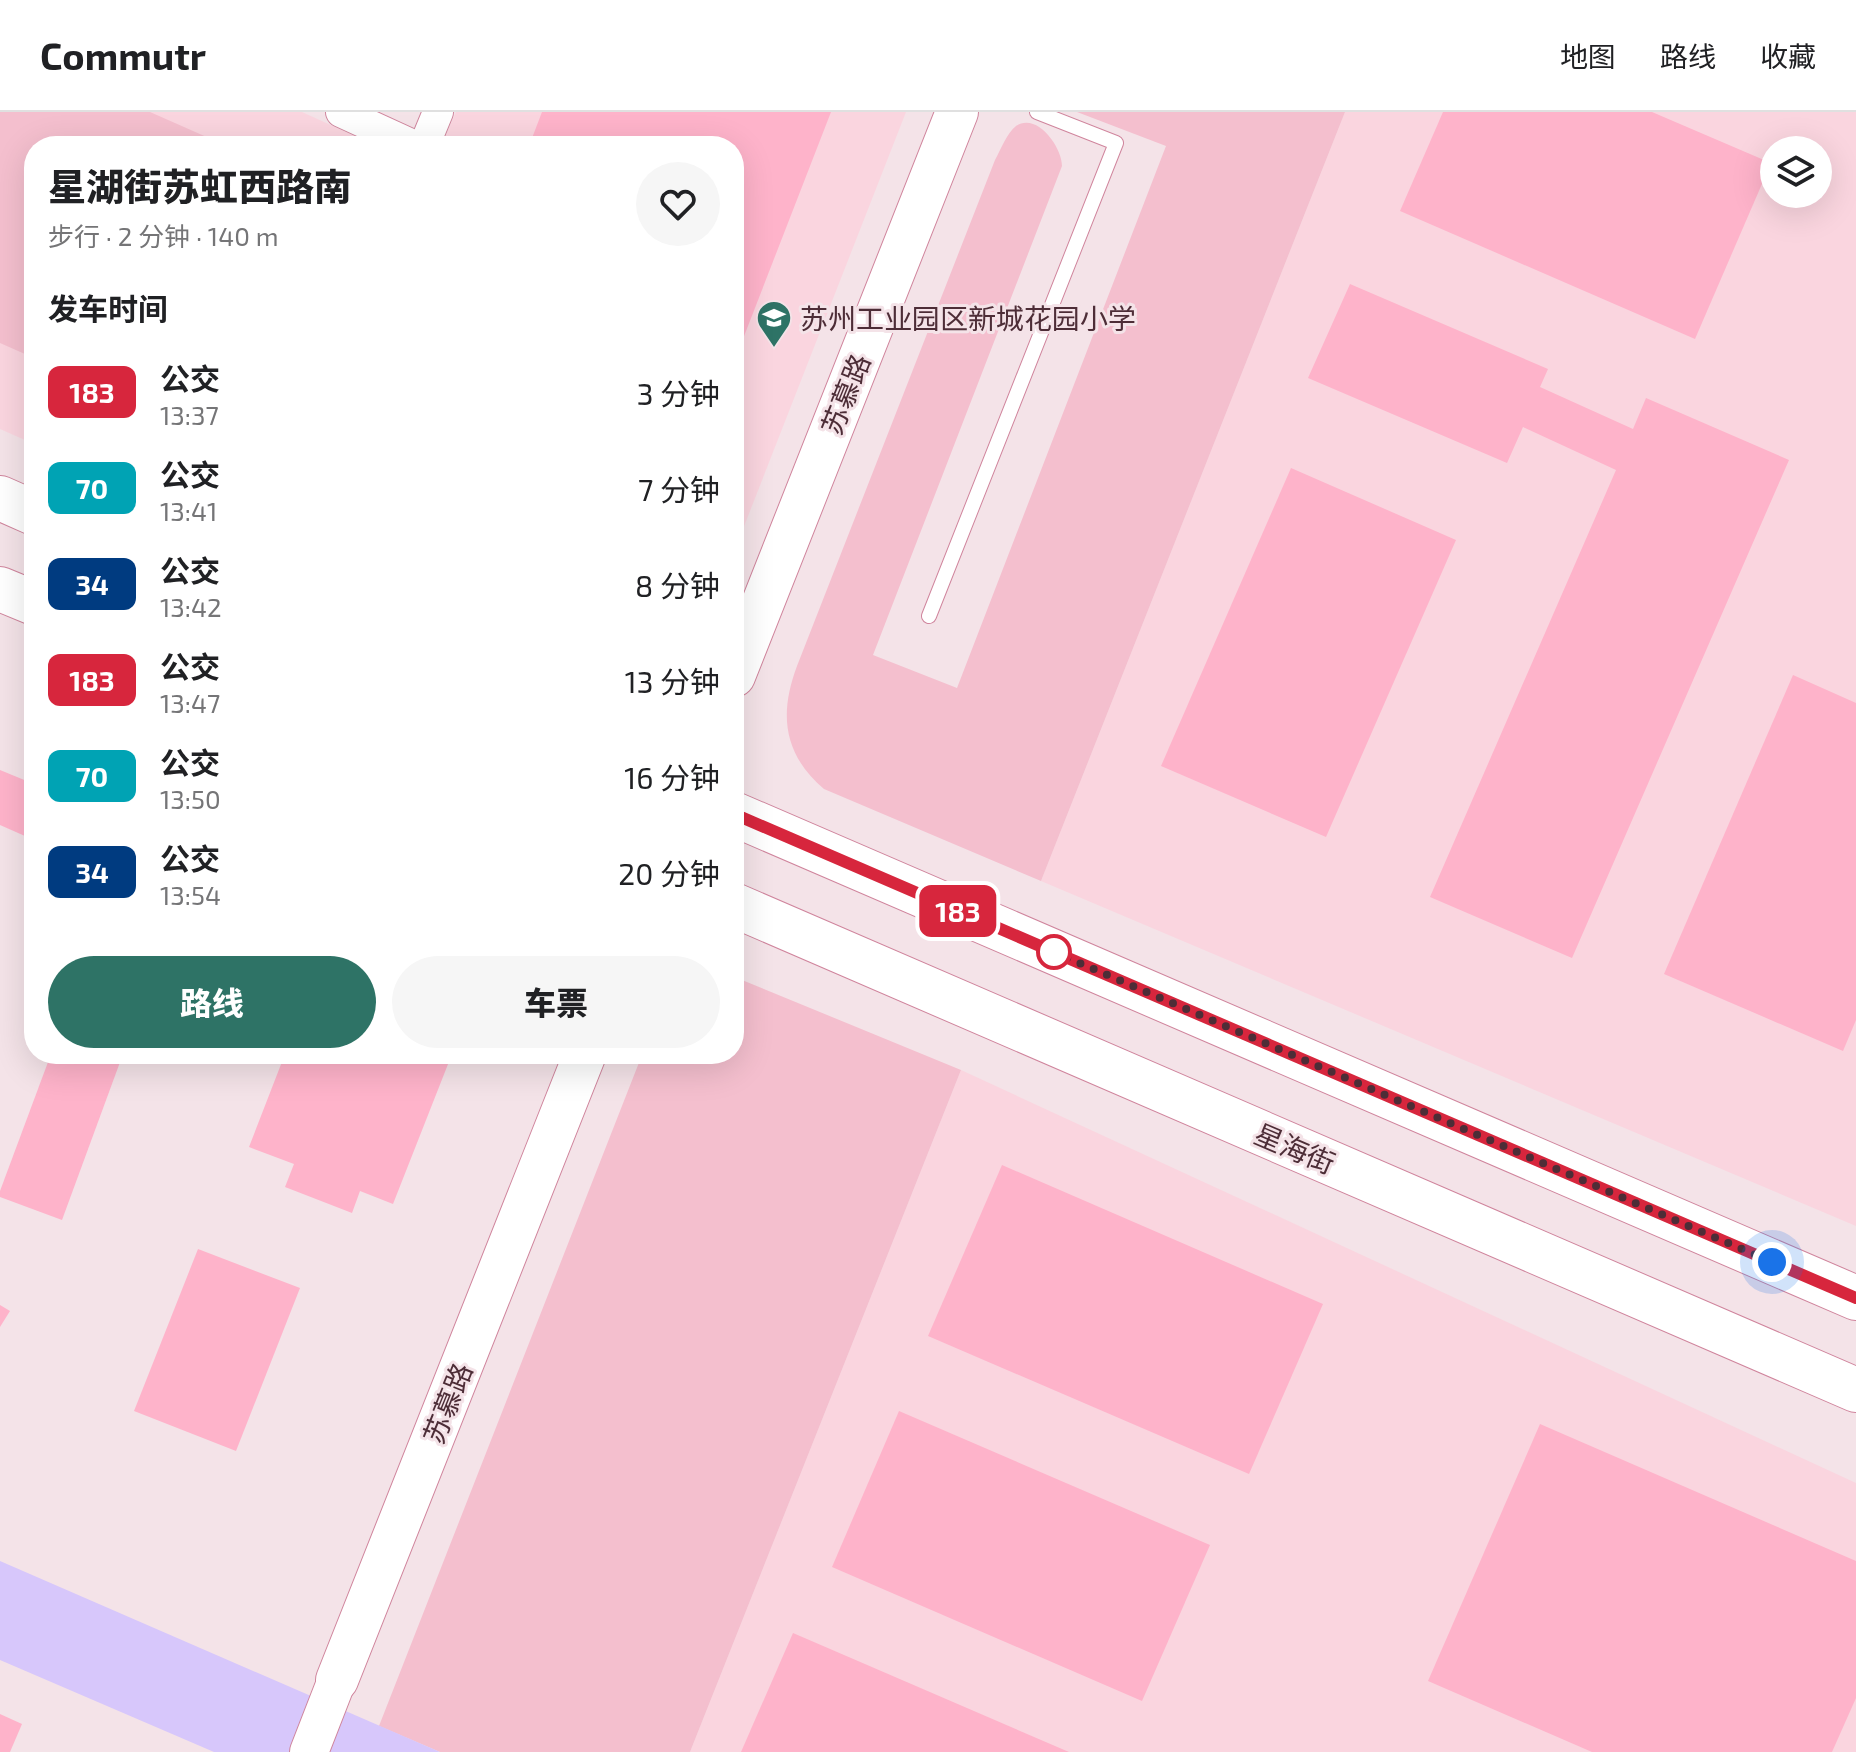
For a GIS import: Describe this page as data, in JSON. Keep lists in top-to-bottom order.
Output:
{
  "streets": {
    "main road": ["苏慕路", "星海街"]
  },
  "places": {
    "school or university": ["苏州工业园区新城花园小学"]
  },
  "lines": ["bus line 183"],
  "page": {
    "header": "Commutr",
    "nav": ["地图", "路线", "收藏"],
    "on_map": "183",
    "heading": [
      ["星湖街苏虹西路南", "步行 · 2 分钟 · 140 m"],
      "发车时间"
    ],
    "list": [
      {
        "mark": "183",
        "name": "公交",
        "note": "13:37",
        "value": "3 分钟"
      },
      {
        "mark": "70",
        "name": "公交",
        "note": "13:41",
        "value": "7 分钟"
      },
      {
        "mark": "34",
        "name": "公交",
        "note": "13:42",
        "value": "8 分钟"
      },
      {
        "mark": "183",
        "name": "公交",
        "note": "13:47",
        "value": "13 分钟"
      },
      {
        "mark": "70",
        "name": "公交",
        "note": "13:50",
        "value": "16 分钟"
      },
      {
        "mark": "34",
        "name": "公交",
        "note": "13:54",
        "value": "20 分钟"
      }
    ],
    "buttons": ["路线", "车票"]
  }
}
